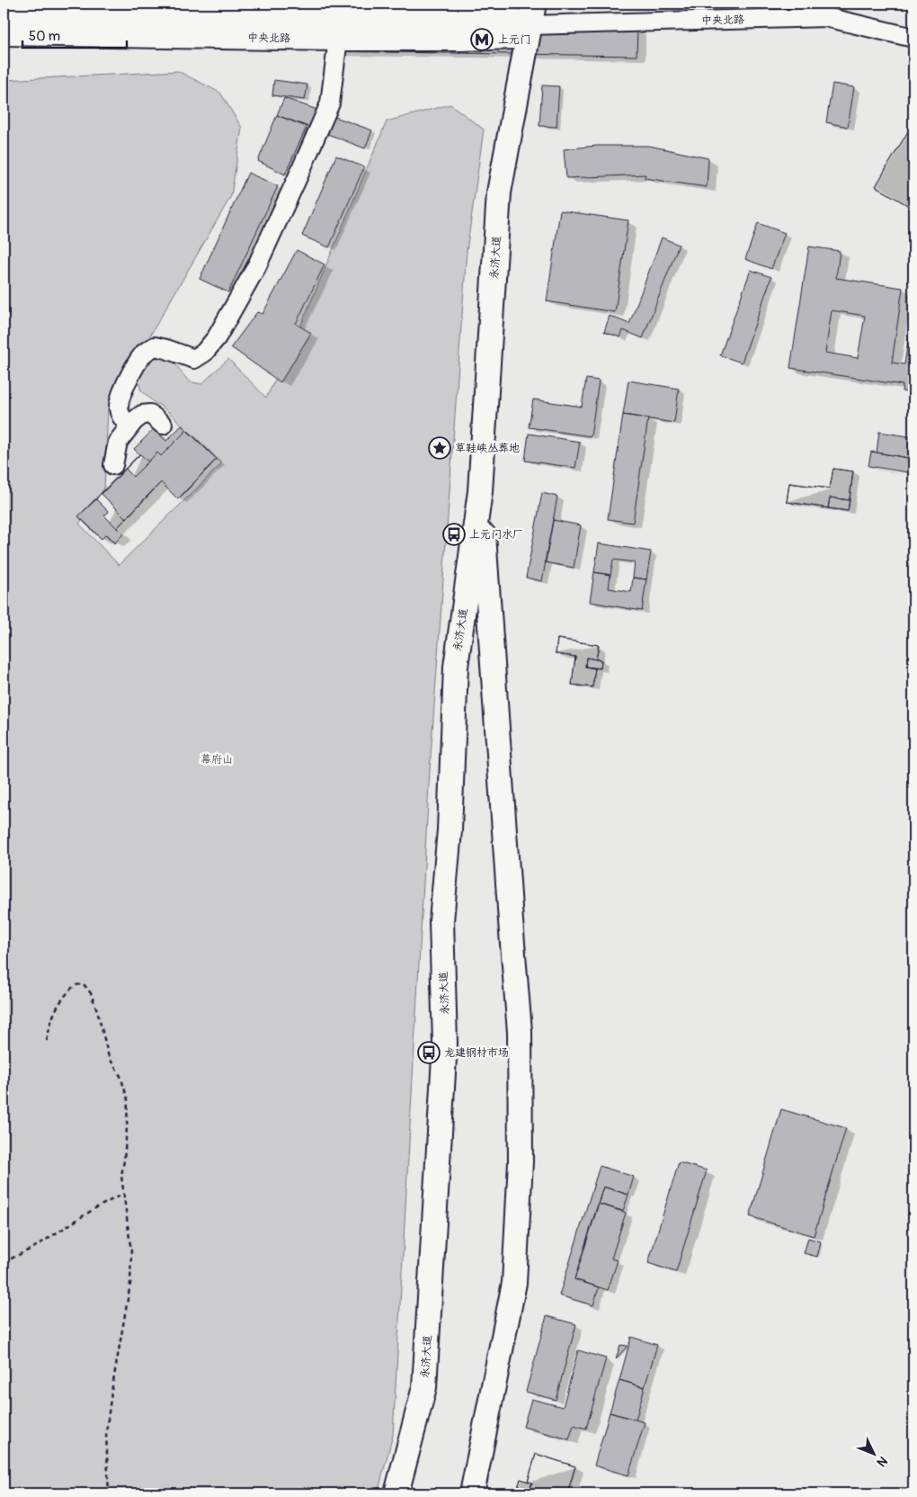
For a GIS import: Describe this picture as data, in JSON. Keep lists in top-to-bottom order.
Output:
{
  "streets": {
    "main road": ["中央北路", "永济大道"]
  },
  "crossings": [
    ["中央北路", "永济大道"]
  ],
  "parks": ["幕府山"],
  "places": {
    "metro station": ["上元门"],
    "place": ["草鞋峡丛葬地"],
    "bus stop": ["上元门水厂", "龙建钢材市场"]
  },
  "scale_bar": "50 m",
  "north": "bottom right"
}
